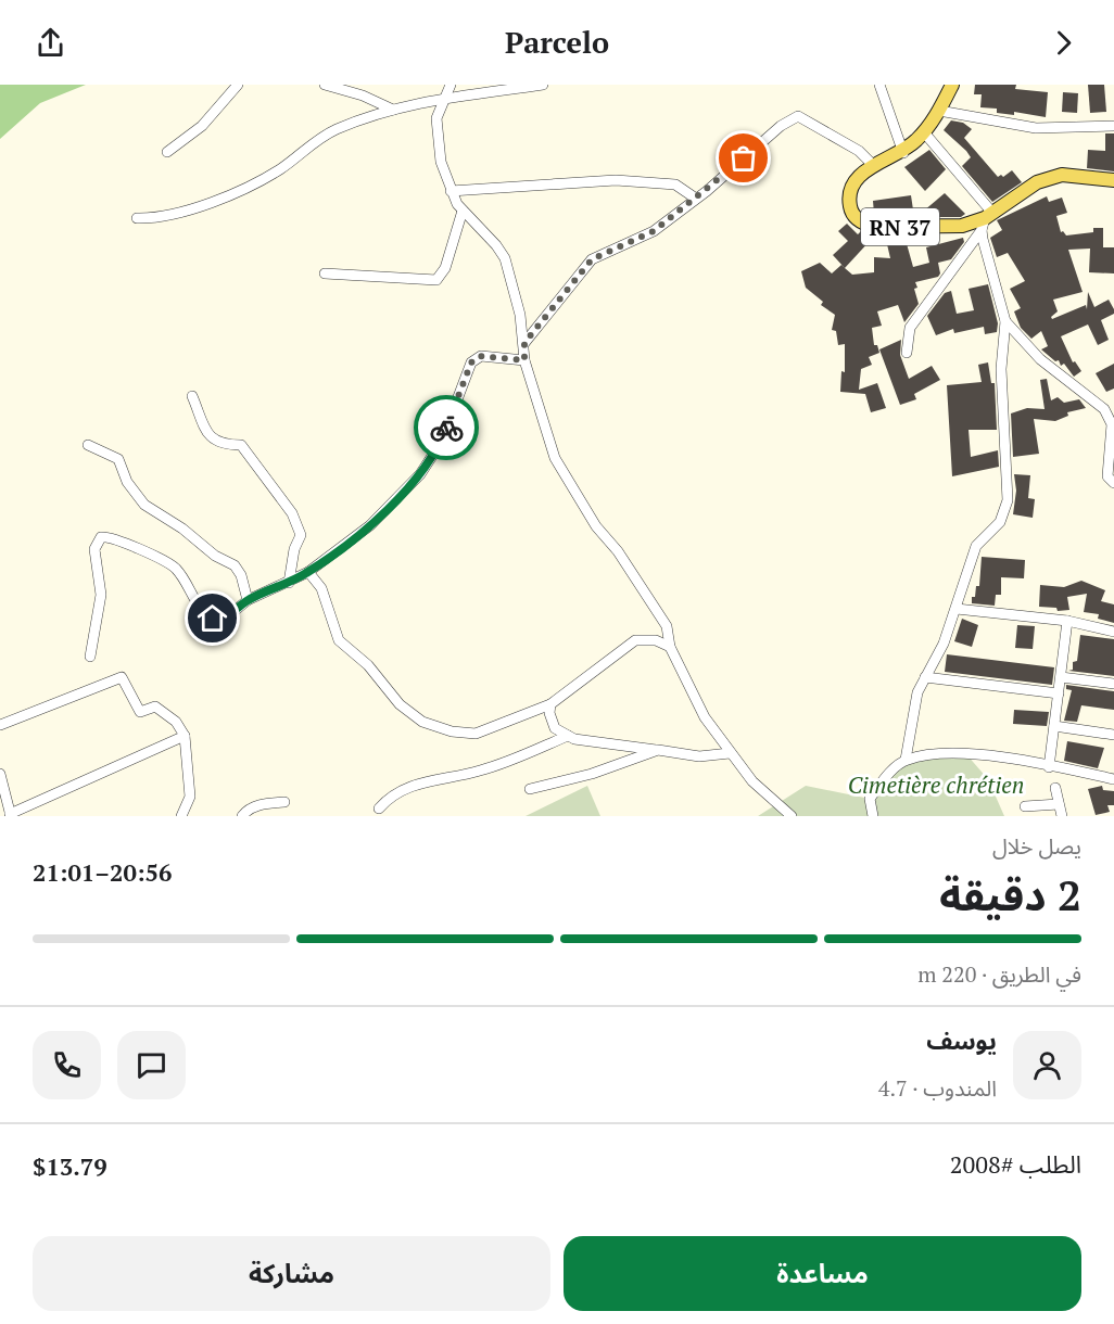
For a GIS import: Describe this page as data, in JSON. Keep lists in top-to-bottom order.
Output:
{
  "streets": {
    "main road": ["RN 37"]
  },
  "parks": ["Cimetière chrétien"],
  "page": {
    "header": "Parcelo",
    "heading": ["2 دقيقة", "يصل خلال", "20:56–21:01"],
    "panel": [
      "يوسف",
      "المندوب · 4.7",
      "الطلب #2008",
      "$13.79"
    ],
    "bar": "في الطريق · 220 m",
    "buttons": ["مساعدة", "مشاركة"]
  }
}
